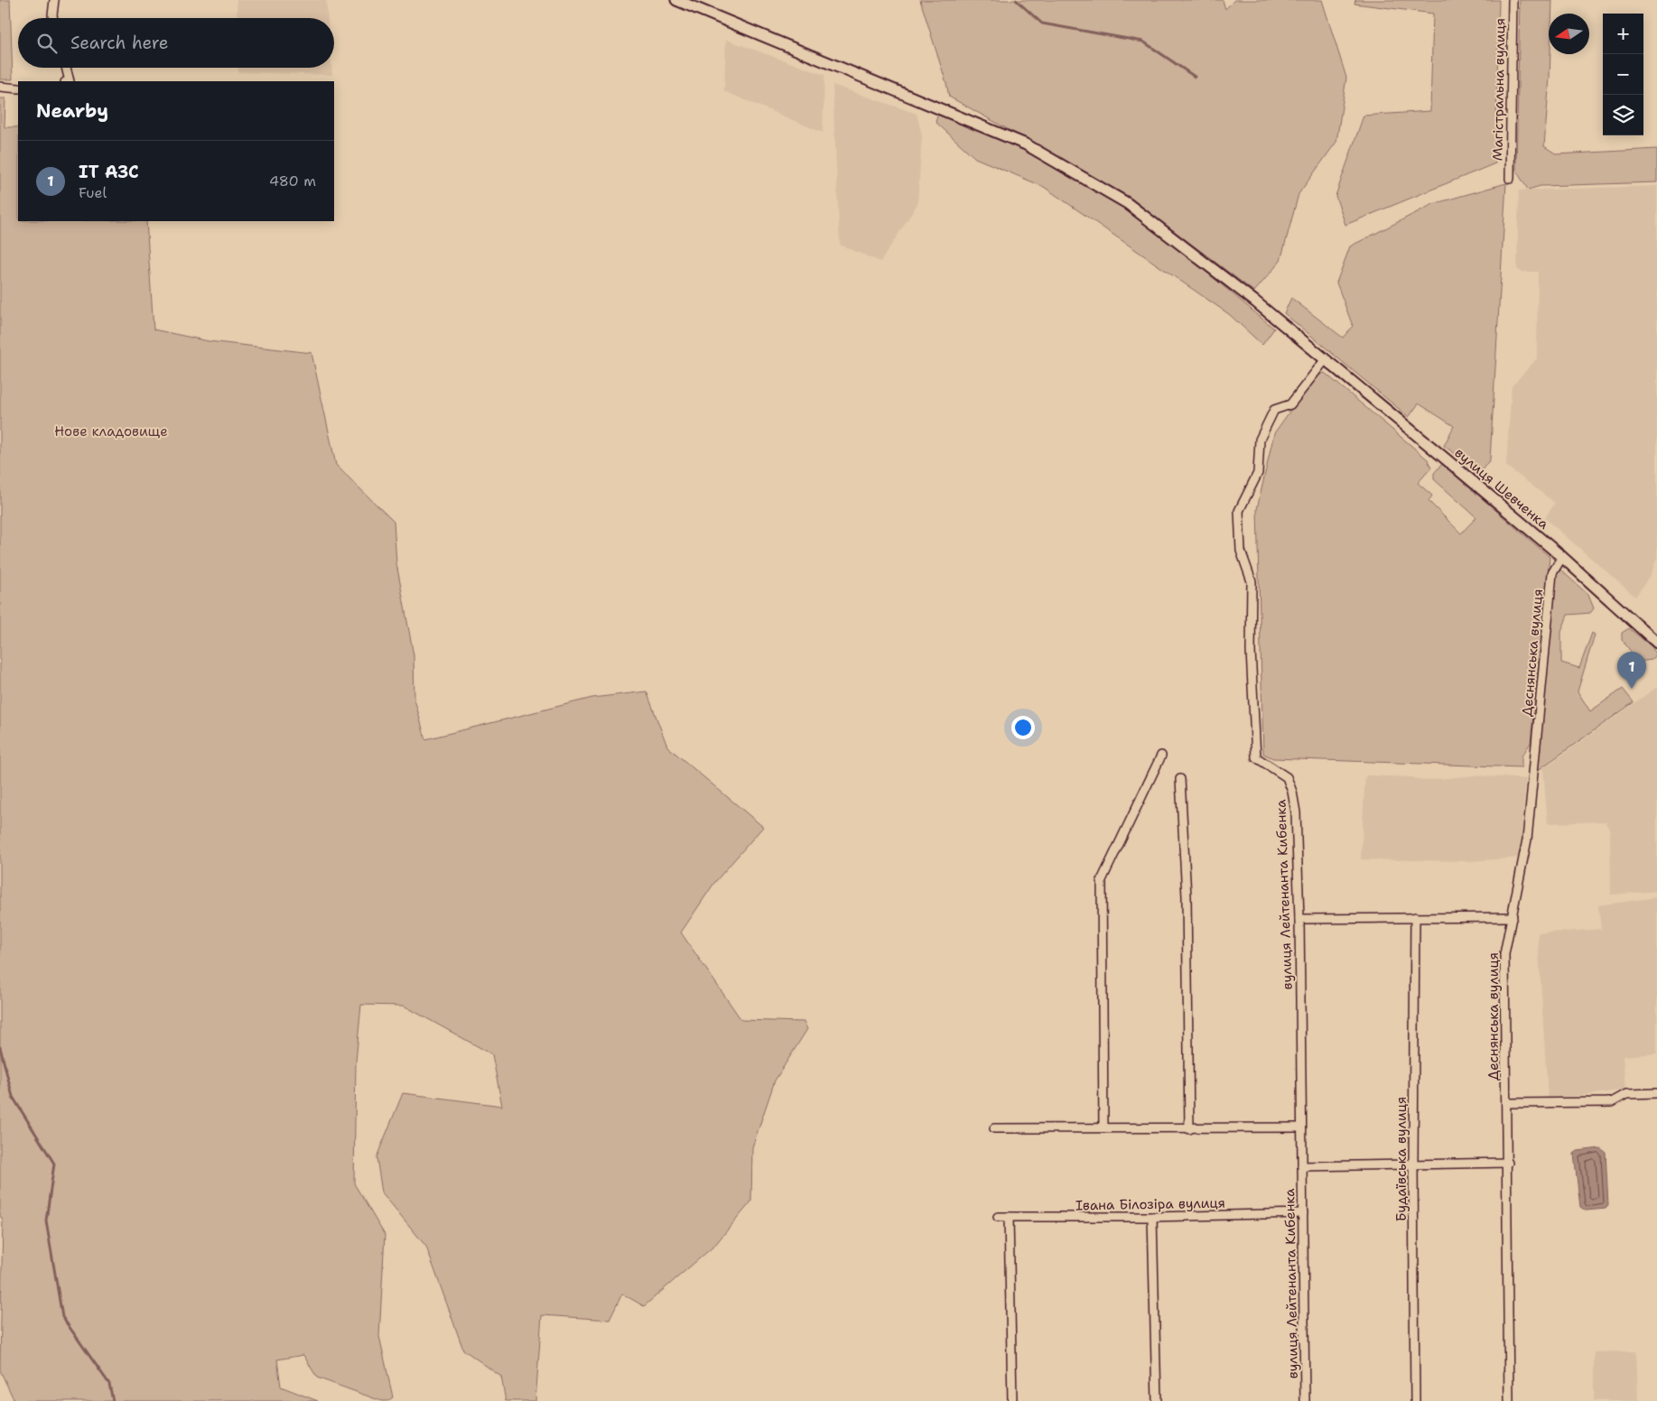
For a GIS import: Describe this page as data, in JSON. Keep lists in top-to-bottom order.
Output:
{
  "streets": {
    "street": [
      "Магістральна вулиця",
      "вулиця Шевченка",
      "Деснянська вулиця",
      "вулиця Лейтенанта Кибенка",
      "Будаївська вулиця",
      "Івана Білозіра вулиця"
    ]
  },
  "crossings": [
    ["вулиця Шевченка", "Деснянська вулиця"],
    ["вулиця Шевченка", "вулиця Лейтенанта Кибенка"],
    ["вулиця Лейтенанта Кибенка", "Івана Білозіра вулиця"]
  ],
  "parks": ["Нове кладовище"],
  "north": "left",
  "page": {
    "map_buttons": ["+", "−"],
    "search": "Search here",
    "heading": "Nearby",
    "list": [
      {
        "mark": "1",
        "name": "ІТ АЗС",
        "note": "Fuel",
        "value": "480 m"
      }
    ],
    "pins": "1"
  }
}
